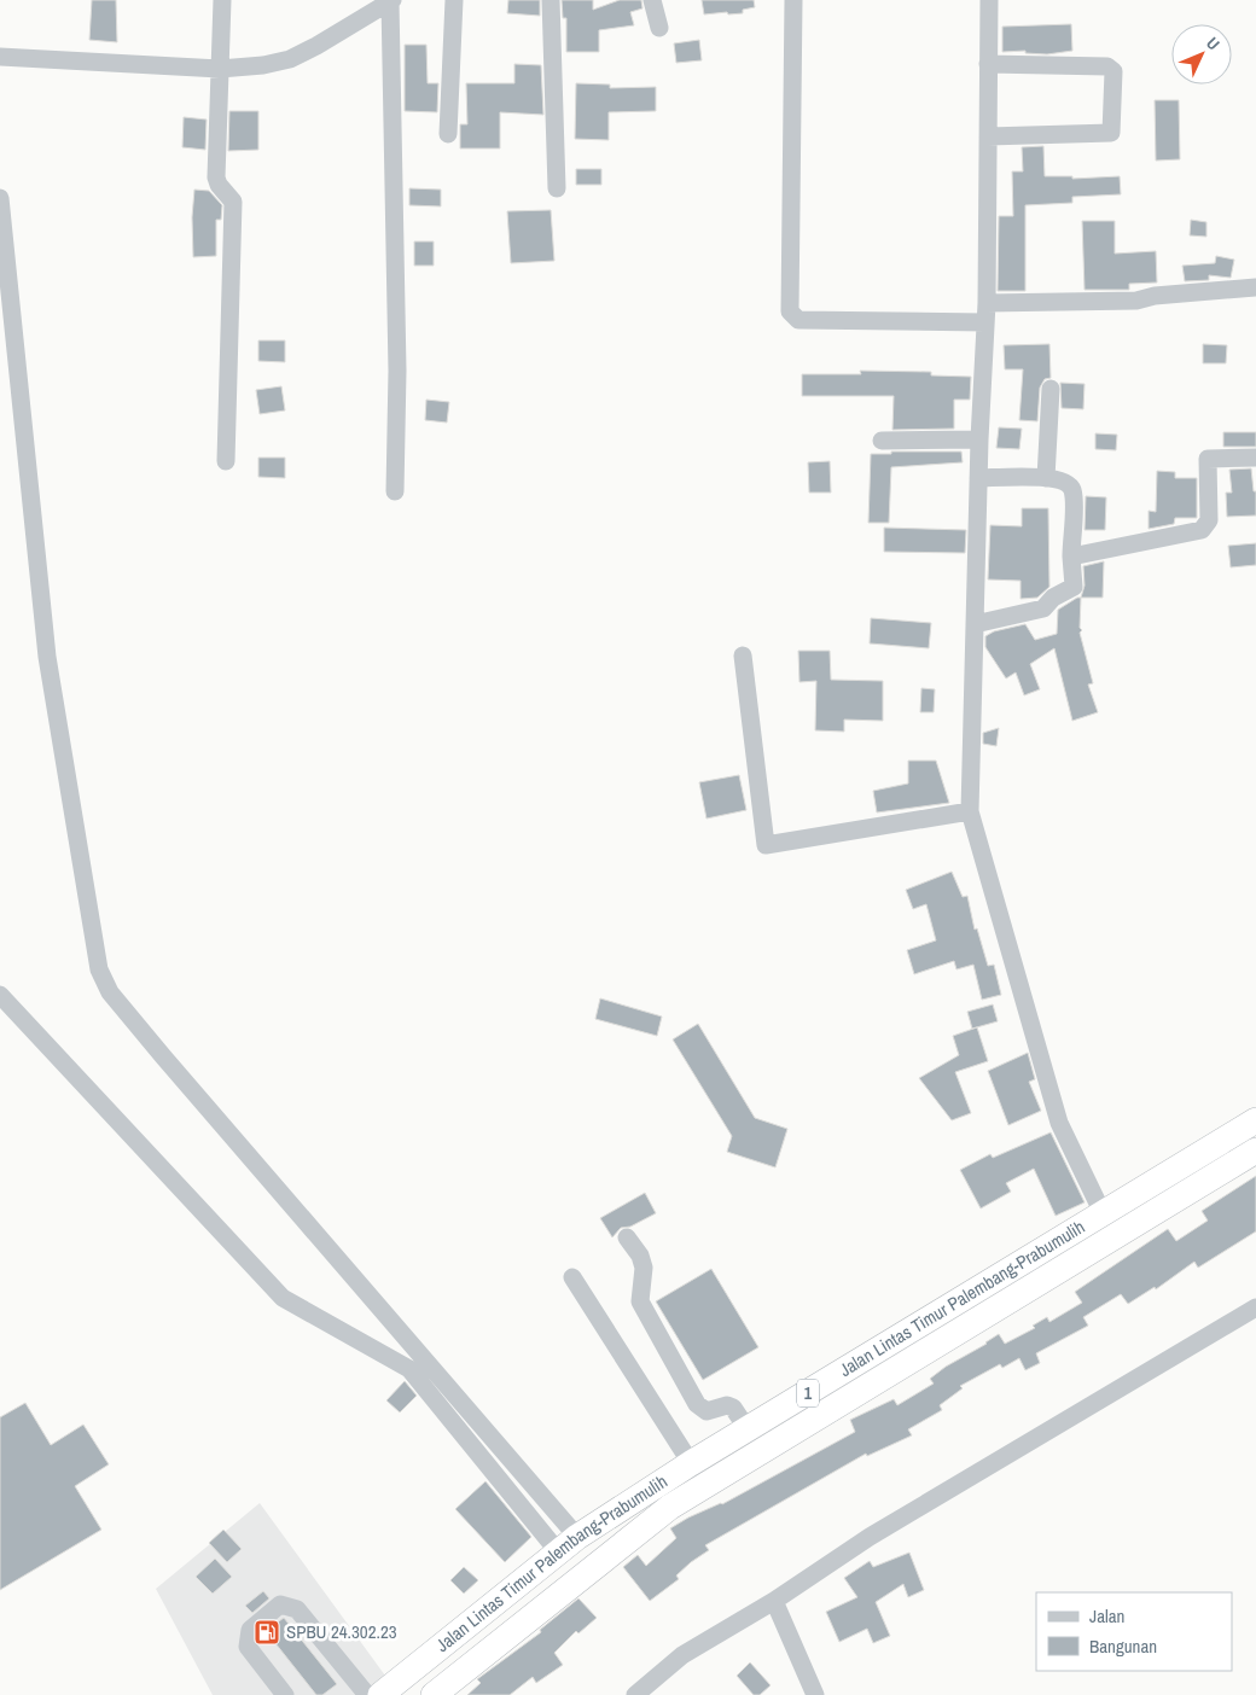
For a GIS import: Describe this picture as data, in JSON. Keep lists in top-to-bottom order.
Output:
{
  "streets": {
    "highway": ["Jalan Lintas Timur Palembang-Prabumulih", "1"]
  },
  "places": {
    "fuel station": ["SPBU 24.302.23"]
  },
  "legend": ["Jalan", "Bangunan"],
  "north": "top right"
}
